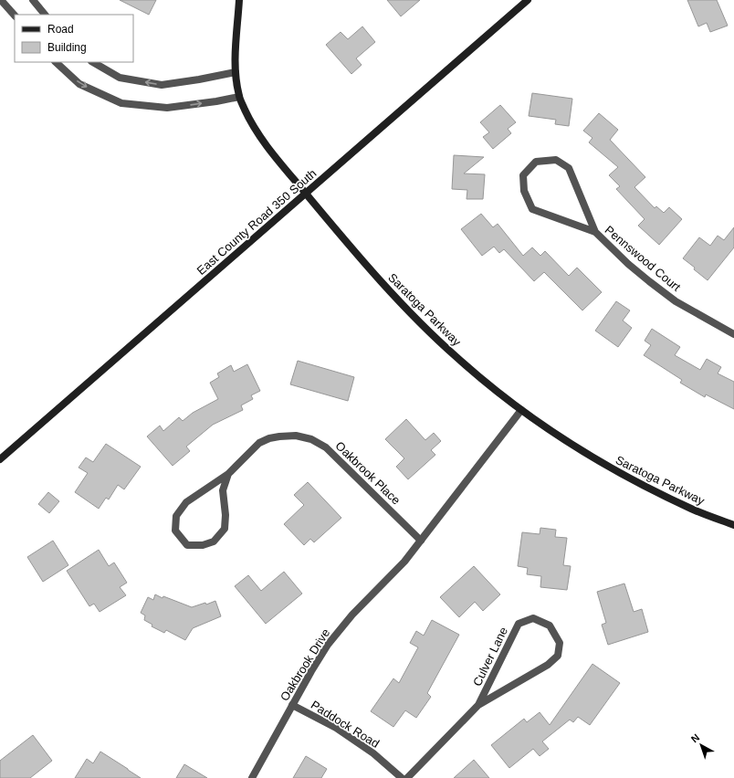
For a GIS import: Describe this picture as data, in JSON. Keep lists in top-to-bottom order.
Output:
{
  "streets": {
    "street": [
      "East County Road 350 South",
      "Pennswood Court",
      "Saratoga Parkway",
      "Oakbrook Place",
      "Culver Lane",
      "Oakbrook Drive",
      "Paddock Road"
    ]
  },
  "crossings": [
    ["East County Road 350 South", "Saratoga Parkway"],
    ["Saratoga Parkway", "Oakbrook Drive"],
    ["Oakbrook Place", "Oakbrook Drive"],
    ["Oakbrook Drive", "Paddock Road"]
  ],
  "legend": ["Road", "Building"],
  "north": "top left"
}
